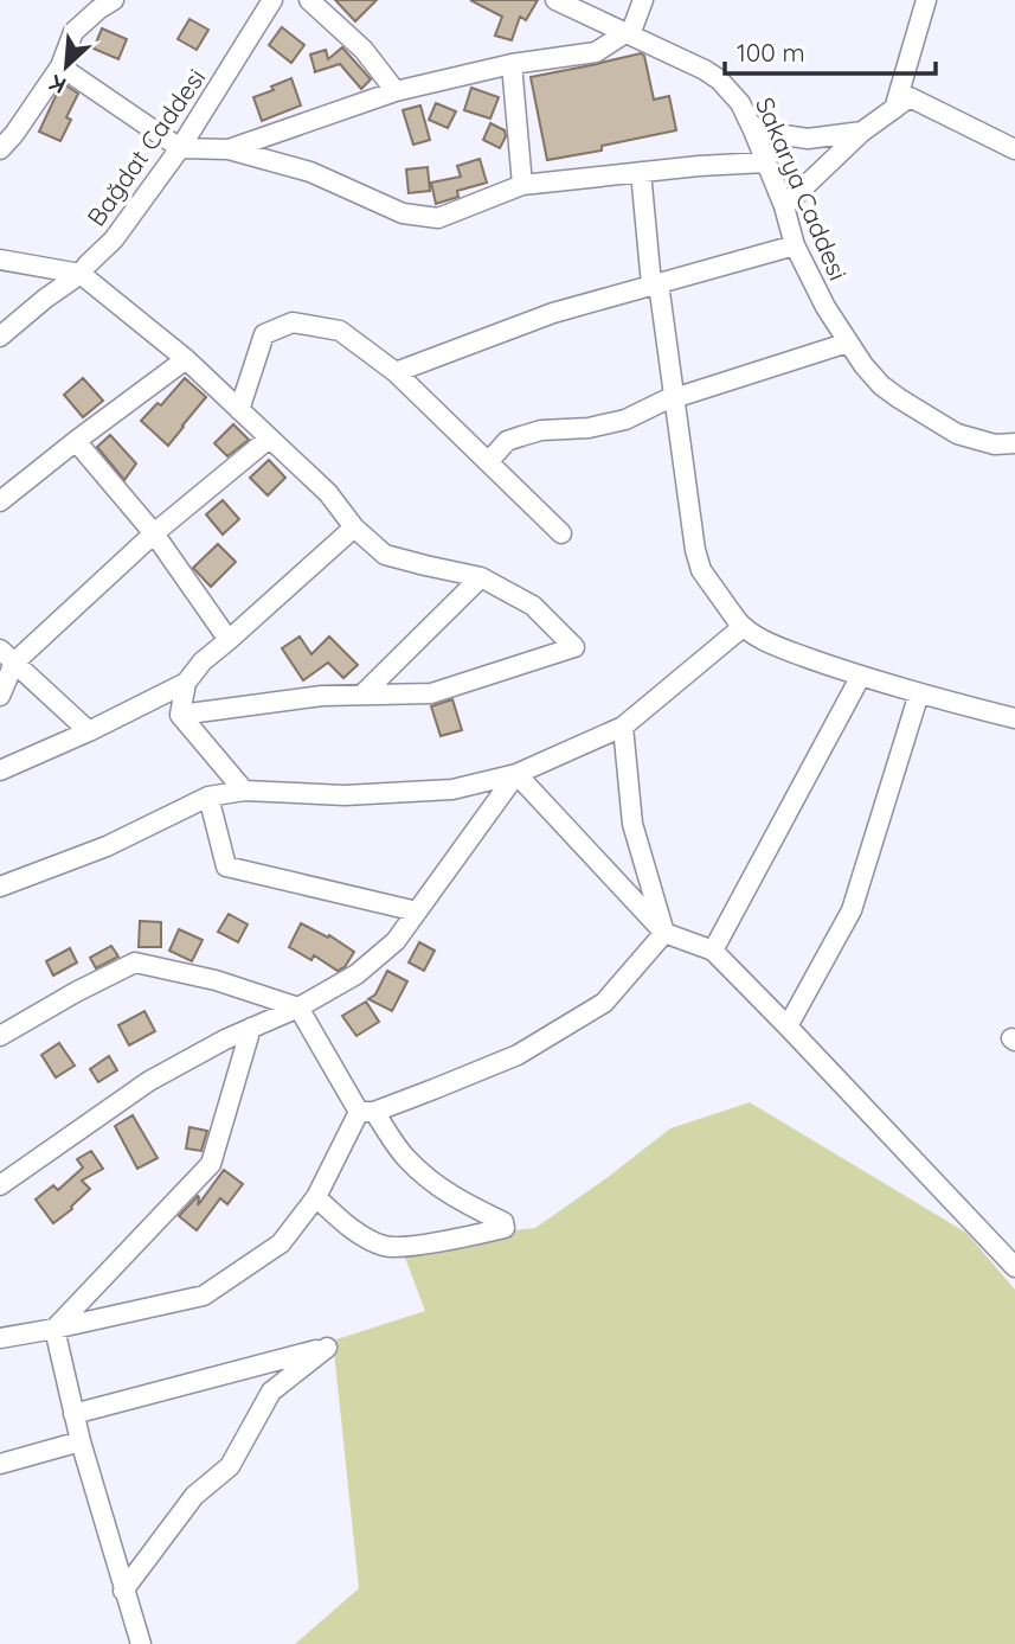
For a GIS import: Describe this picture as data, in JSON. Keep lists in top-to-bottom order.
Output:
{
  "streets": {
    "street": ["Bağdat Caddesi", "Sakarya Caddesi"]
  },
  "scale_bar": "100 m",
  "north": "bottom left"
}
